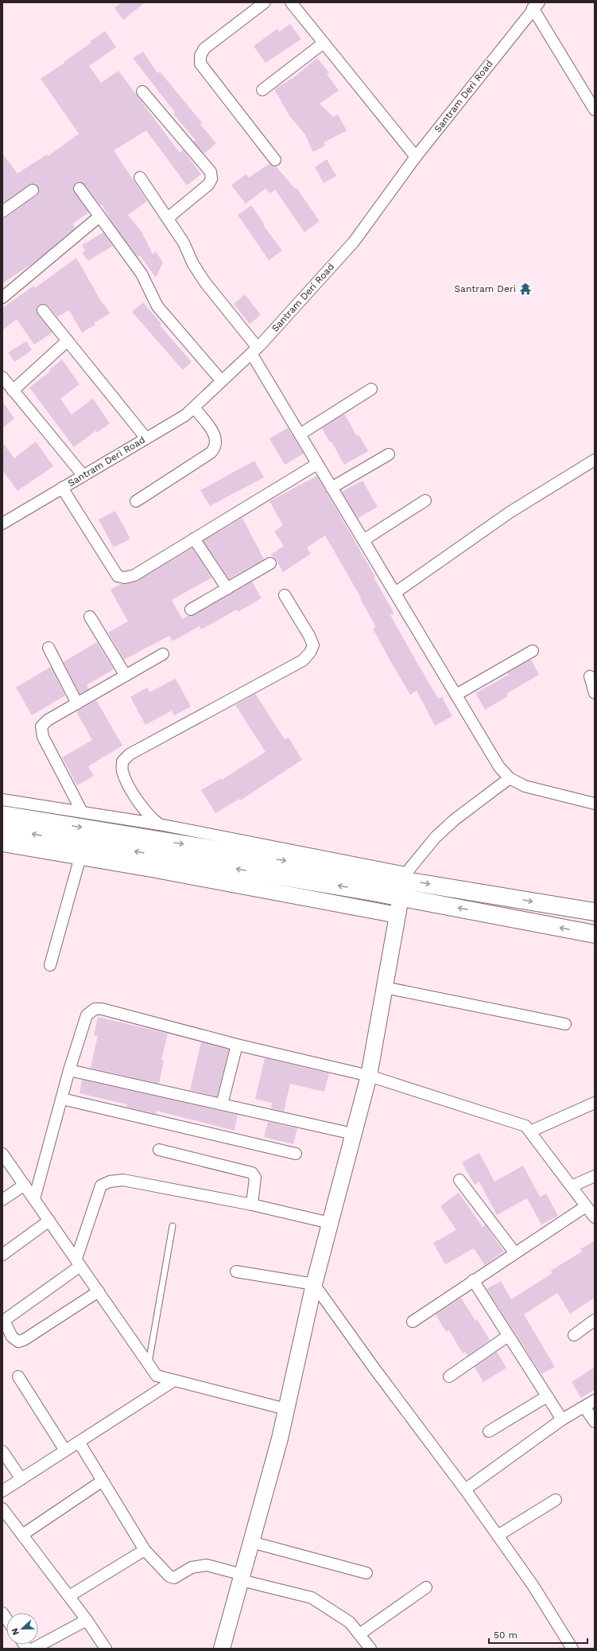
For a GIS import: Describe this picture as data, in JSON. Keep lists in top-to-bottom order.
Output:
{
  "streets": {
    "street": ["Santram Deri Road"]
  },
  "places": {
    "temple": ["Santram Deri"]
  },
  "scale_bar": "50 m",
  "north": "left"
}
